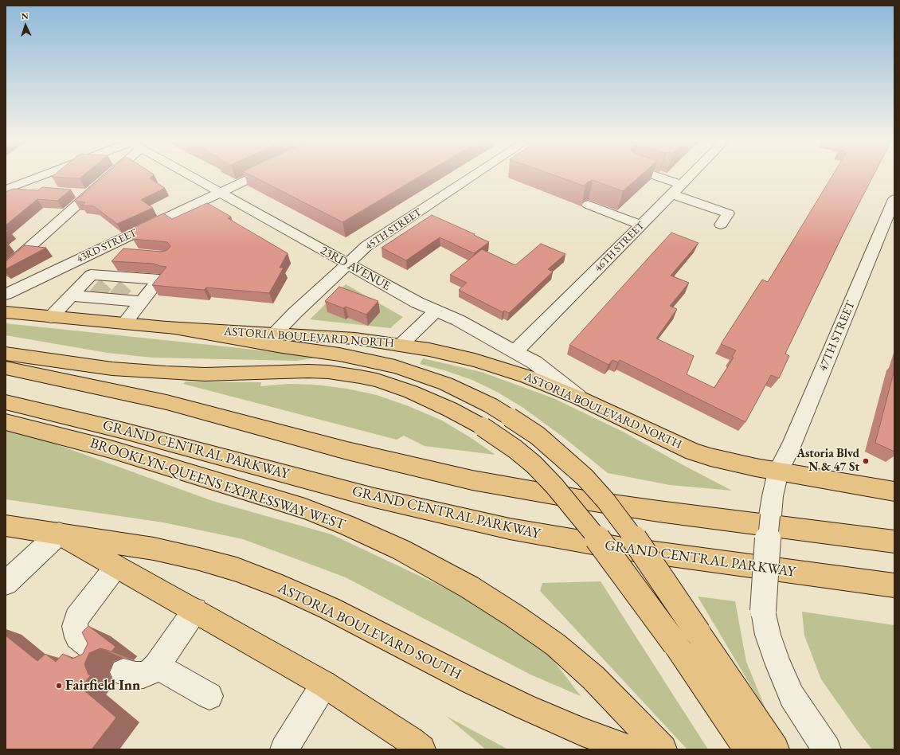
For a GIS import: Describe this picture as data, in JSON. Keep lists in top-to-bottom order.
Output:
{
  "streets": {
    "main road": [
      "ASTORIA BOULEVARD NORTH",
      "GRAND CENTRAL PARKWAY",
      "BROOKLYN-QUEENS EXPRESSWAY WEST",
      "ASTORIA BOULEVARD SOUTH"
    ],
    "street": [
      "45TH STREET",
      "43RD STREET",
      "46TH STREET",
      "23RD AVENUE",
      "47TH STREET"
    ]
  },
  "crossings": [
    ["45TH STREET", "23RD AVENUE"],
    ["45TH STREET", "ASTORIA BOULEVARD NORTH"],
    ["43RD STREET", "23RD AVENUE"],
    ["46TH STREET", "23RD AVENUE"],
    ["23RD AVENUE", "ASTORIA BOULEVARD NORTH"],
    ["47TH STREET", "ASTORIA BOULEVARD NORTH"]
  ],
  "places": ["Astoria Blvd N & 47 St", "Fairfield Inn"],
  "north": "top"
}
